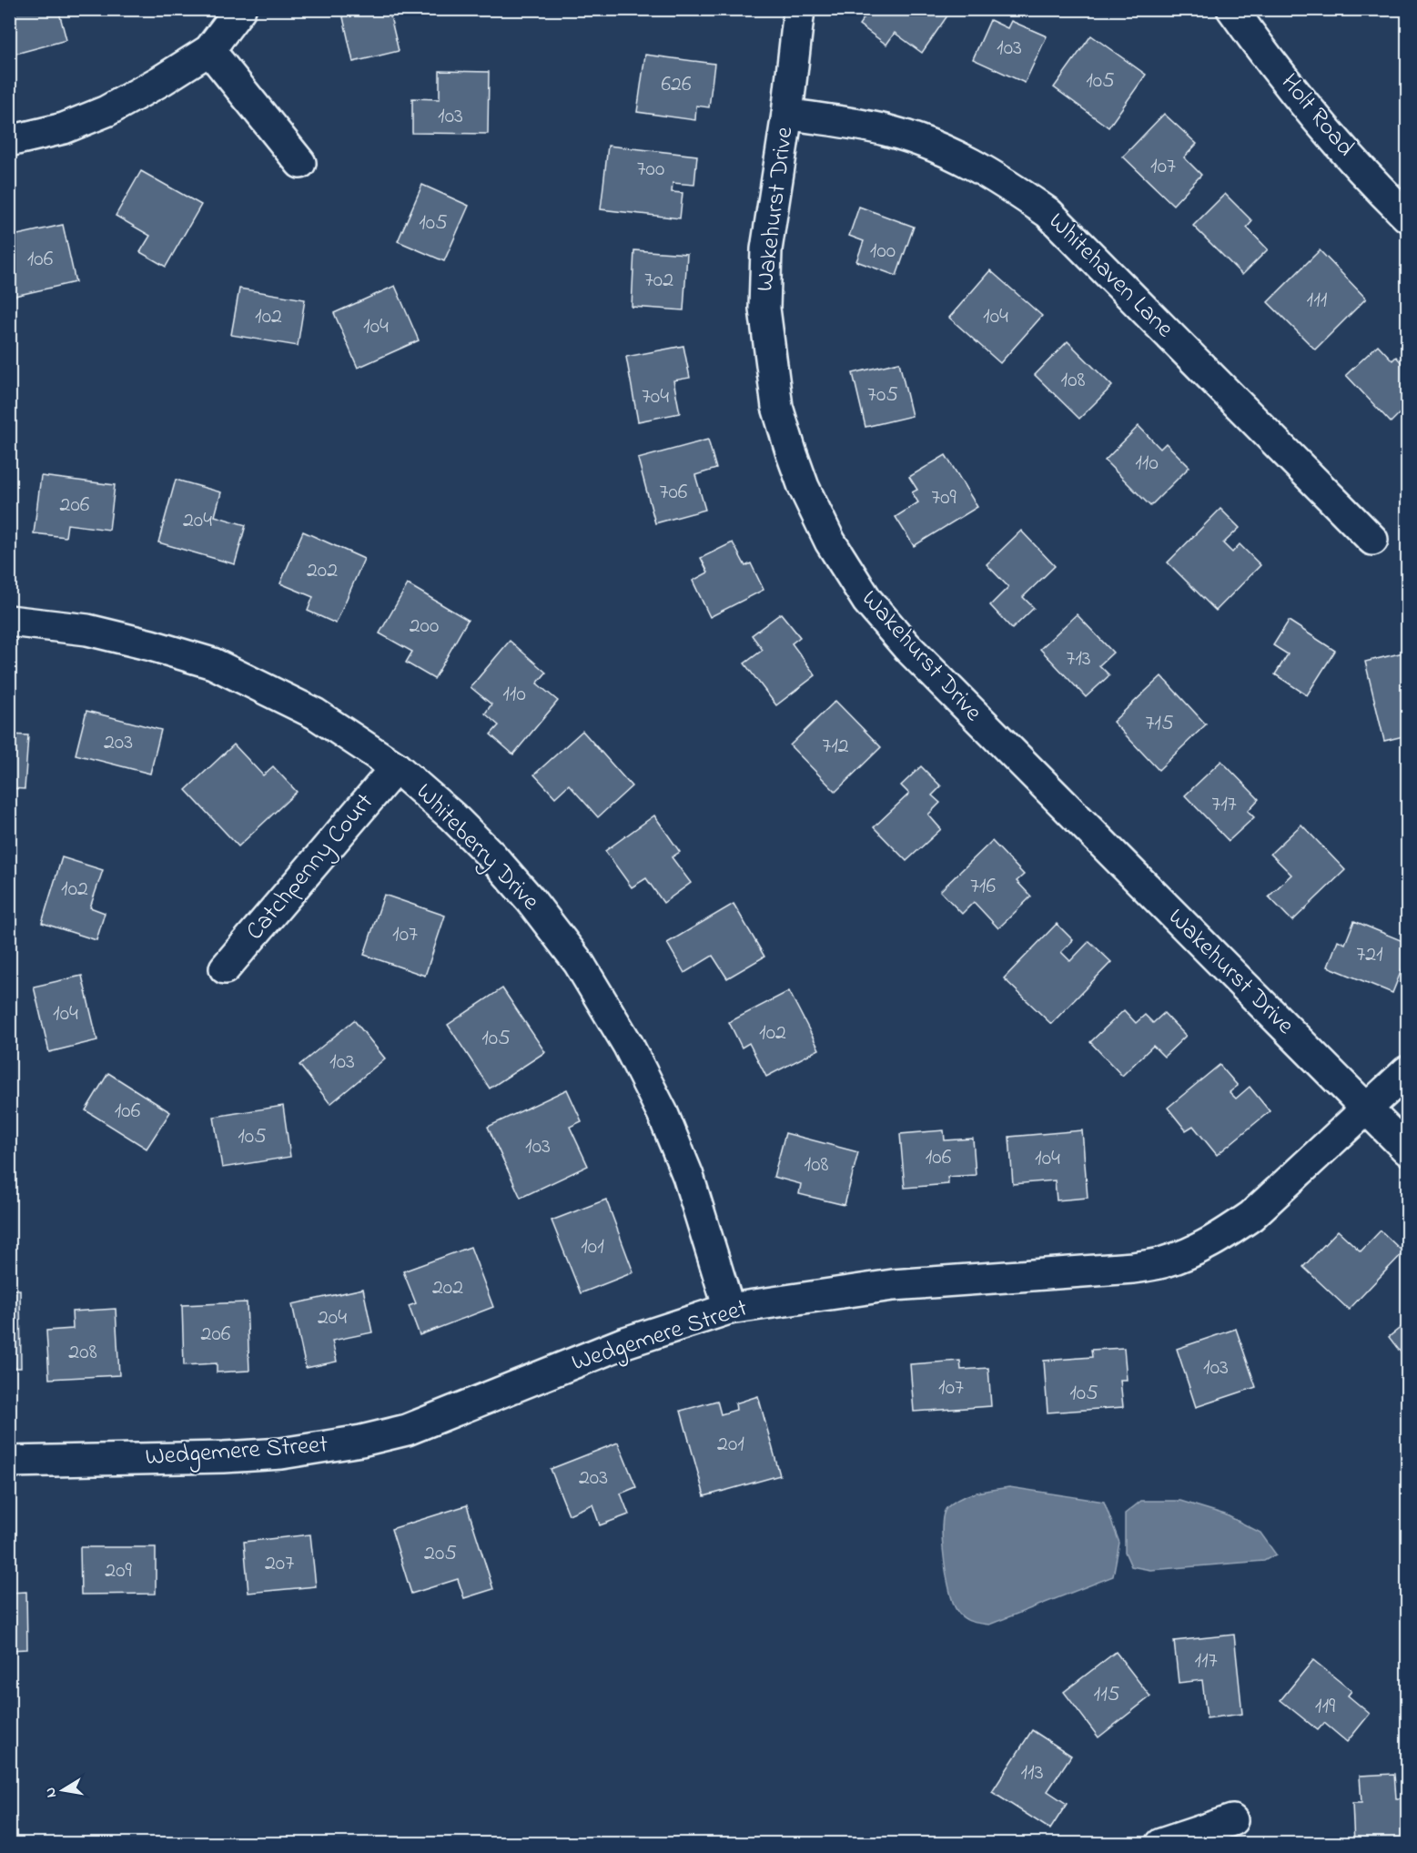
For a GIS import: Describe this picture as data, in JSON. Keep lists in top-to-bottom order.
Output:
{
  "streets": {
    "street": [
      "Holt Road",
      "Wakehurst Drive",
      "Whitehaven Lane",
      "Whiteberry Drive",
      "Catchpenny Court",
      "Wedgemere Street"
    ]
  },
  "crossings": [
    ["Wakehurst Drive", "Whitehaven Lane"],
    ["Wakehurst Drive", "Wedgemere Street"],
    ["Whiteberry Drive", "Catchpenny Court"],
    ["Whiteberry Drive", "Wedgemere Street"]
  ],
  "house_numbers": [
    "103",
    "105",
    "626",
    "103",
    "107",
    "700",
    "105",
    "100",
    "106",
    "702",
    "111",
    "102",
    "104",
    "104",
    "108",
    "705",
    "704",
    "110",
    "706",
    "709",
    "206",
    "204",
    "202",
    "200",
    "713",
    "110",
    "715",
    "203",
    "712",
    "717",
    "716",
    "102",
    "107",
    "721",
    "104",
    "102",
    "105",
    "103",
    "106",
    "105",
    "103",
    "106",
    "104",
    "108",
    "101",
    "202",
    "204",
    "206",
    "208",
    "103",
    "107",
    "105",
    "201",
    "203",
    "205",
    "207",
    "209",
    "117",
    "115",
    "119",
    "113"
  ],
  "north": "left"
}
